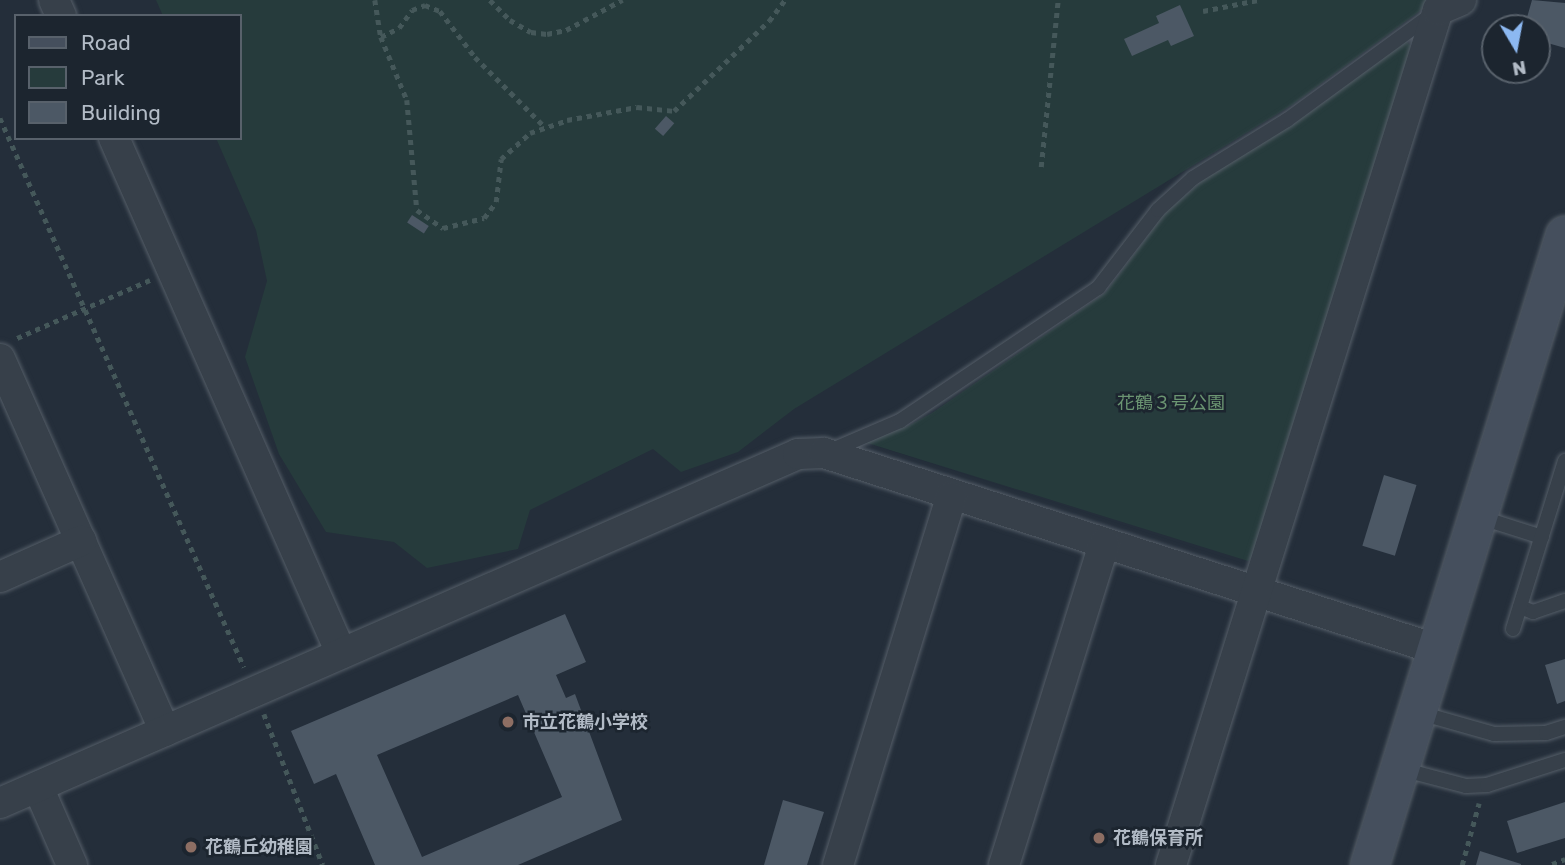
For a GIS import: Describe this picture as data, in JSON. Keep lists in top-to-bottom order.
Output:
{
  "parks": ["花鶴３号公園"],
  "places": ["市立花鶴小学校", "花鶴保育所", "花鶴丘幼稚園"],
  "legend": ["Road", "Park", "Building"],
  "north": "bottom"
}
